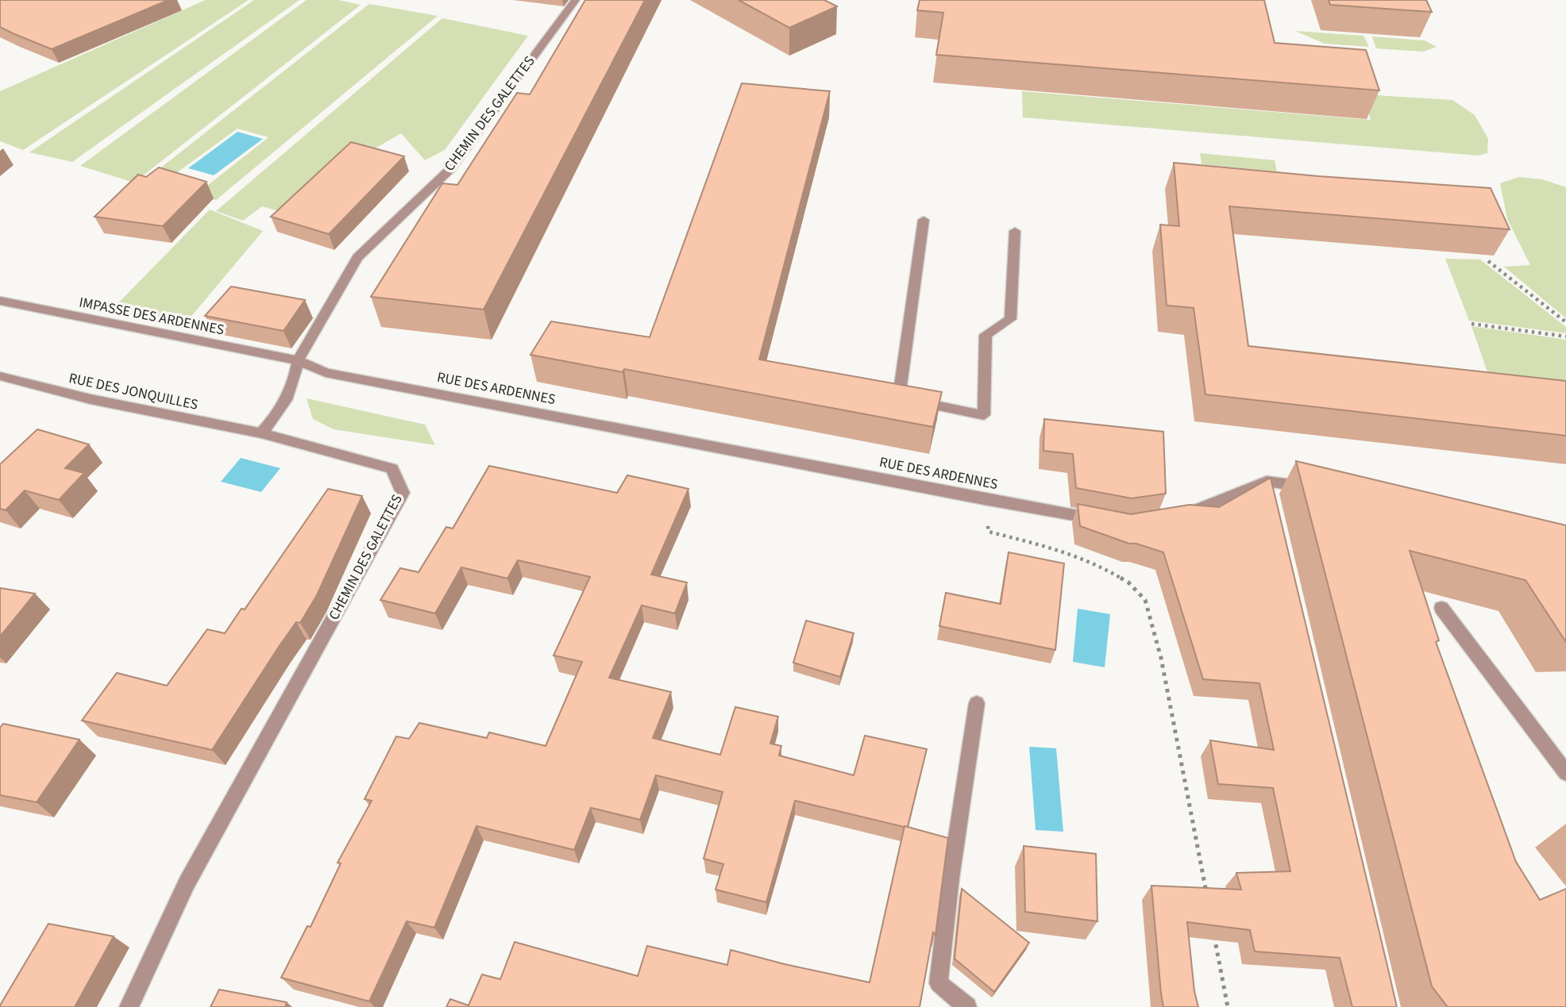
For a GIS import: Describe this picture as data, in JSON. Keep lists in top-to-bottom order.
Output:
{
  "streets": {
    "street": [
      "CHEMIN DES GALETTES",
      "IMPASSE DES ARDENNES",
      "RUE DES ARDENNES",
      "RUE DES JONQUILLES"
    ]
  },
  "crossings": [
    ["CHEMIN DES GALETTES", "IMPASSE DES ARDENNES"],
    ["CHEMIN DES GALETTES", "RUE DES ARDENNES"],
    ["CHEMIN DES GALETTES", "RUE DES JONQUILLES"],
    ["IMPASSE DES ARDENNES", "RUE DES ARDENNES"]
  ]
}
